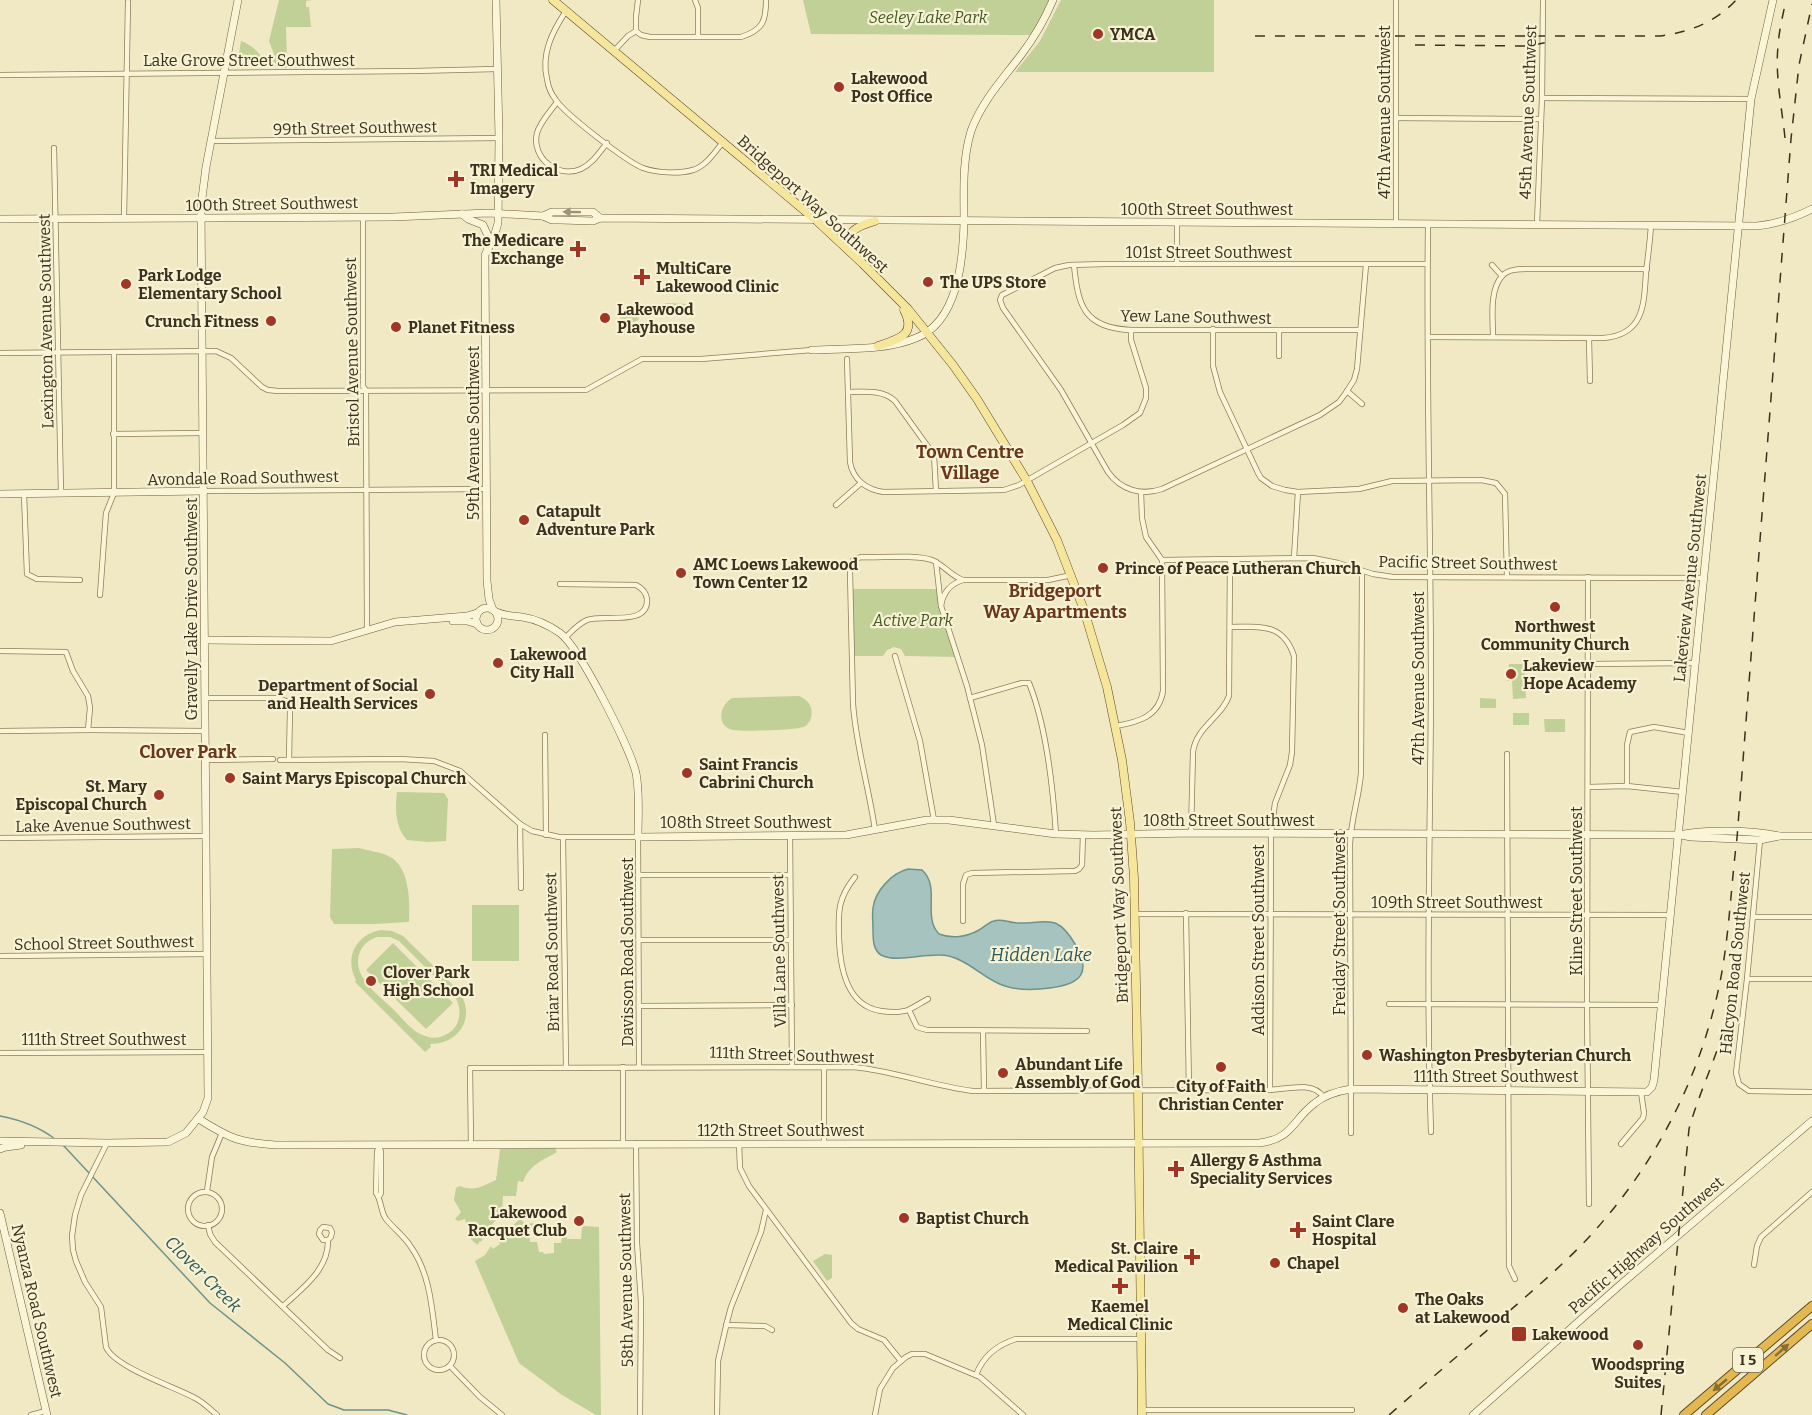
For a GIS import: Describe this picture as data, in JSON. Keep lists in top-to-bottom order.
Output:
{
  "streets": {
    "highway": ["I 5"],
    "main road": ["Bridgeport Way Southwest"],
    "street": [
      "Lake Grove Street Southwest",
      "47th Avenue Southwest",
      "45th Avenue Southwest",
      "99th Street Southwest",
      "100th Street Southwest",
      "101st Street Southwest",
      "Yew Lane Southwest",
      "Lexington Avenue Southwest",
      "Bristol Avenue Southwest",
      "59th Avenue Southwest",
      "Avondale Road Southwest",
      "Pacific Street Southwest",
      "Lakeview Avenue Southwest",
      "Gravelly Lake Drive Southwest",
      "108th Street Southwest",
      "Lake Avenue Southwest",
      "Kline Street Southwest",
      "109th Street Southwest",
      "Freiday Street Southwest",
      "Addison Street Southwest",
      "School Street Southwest",
      "Villa Lane Southwest",
      "Briar Road Southwest",
      "Davisson Road Southwest",
      "Halcyon Road Southwest",
      "111th Street Southwest",
      "112th Street Southwest",
      "Pacific Highway Southwest",
      "58th Avenue Southwest",
      "Nyanza Road Southwest"
    ]
  },
  "crossings": [
    ["Lake Grove Street Southwest", "59th Avenue Southwest"],
    ["Lake Grove Street Southwest", "Gravelly Lake Drive Southwest"],
    ["47th Avenue Southwest", "100th Street Southwest"],
    ["47th Avenue Southwest", "101st Street Southwest"],
    ["47th Avenue Southwest", "Pacific Street Southwest"],
    ["47th Avenue Southwest", "108th Street Southwest"],
    ["47th Avenue Southwest", "109th Street Southwest"],
    ["47th Avenue Southwest", "111th Street Southwest"],
    ["45th Avenue Southwest", "100th Street Southwest"],
    ["99th Street Southwest", "59th Avenue Southwest"],
    ["99th Street Southwest", "Gravelly Lake Drive Southwest"],
    ["100th Street Southwest", "Bridgeport Way Southwest"],
    ["100th Street Southwest", "Lexington Avenue Southwest"],
    ["100th Street Southwest", "Bristol Avenue Southwest"],
    ["100th Street Southwest", "59th Avenue Southwest"],
    ["100th Street Southwest", "Lakeview Avenue Southwest"],
    ["100th Street Southwest", "Gravelly Lake Drive Southwest"],
    ["Bridgeport Way Southwest", "108th Street Southwest"],
    ["Bridgeport Way Southwest", "109th Street Southwest"],
    ["Bridgeport Way Southwest", "111th Street Southwest"],
    ["Bridgeport Way Southwest", "112th Street Southwest"],
    ["101st Street Southwest", "Yew Lane Southwest"],
    ["Lexington Avenue Southwest", "Avondale Road Southwest"],
    ["Bristol Avenue Southwest", "Avondale Road Southwest"],
    ["59th Avenue Southwest", "Avondale Road Southwest"],
    ["Avondale Road Southwest", "Gravelly Lake Drive Southwest"],
    ["Pacific Street Southwest", "Lakeview Avenue Southwest"],
    ["Pacific Street Southwest", "Kline Street Southwest"],
    ["Pacific Street Southwest", "Freiday Street Southwest"],
    ["Lakeview Avenue Southwest", "108th Street Southwest"],
    ["Lakeview Avenue Southwest", "109th Street Southwest"],
    ["Lakeview Avenue Southwest", "111th Street Southwest"],
    ["Gravelly Lake Drive Southwest", "Lake Avenue Southwest"],
    ["Gravelly Lake Drive Southwest", "School Street Southwest"],
    ["Gravelly Lake Drive Southwest", "111th Street Southwest"],
    ["Gravelly Lake Drive Southwest", "112th Street Southwest"],
    ["108th Street Southwest", "Kline Street Southwest"],
    ["108th Street Southwest", "Freiday Street Southwest"],
    ["108th Street Southwest", "Addison Street Southwest"],
    ["108th Street Southwest", "Villa Lane Southwest"],
    ["108th Street Southwest", "Davisson Road Southwest"],
    ["108th Street Southwest", "Halcyon Road Southwest"],
    ["Kline Street Southwest", "109th Street Southwest"],
    ["Kline Street Southwest", "111th Street Southwest"],
    ["109th Street Southwest", "Freiday Street Southwest"],
    ["109th Street Southwest", "Addison Street Southwest"],
    ["Freiday Street Southwest", "111th Street Southwest"],
    ["Freiday Street Southwest", "112th Street Southwest"],
    ["Addison Street Southwest", "111th Street Southwest"],
    ["Villa Lane Southwest", "111th Street Southwest"],
    ["Briar Road Southwest", "111th Street Southwest"],
    ["Davisson Road Southwest", "111th Street Southwest"],
    ["111th Street Southwest", "112th Street Southwest"],
    ["112th Street Southwest", "58th Avenue Southwest"]
  ],
  "districts": ["Town Centre Village", "Bridgeport Way Apartments", "Clover Park"],
  "water": ["Hidden Lake", "Clover Creek"],
  "parks": ["Seeley Lake Park", "Active Park"],
  "places": {
    "other": [
      "YMCA",
      "Lakewood Post Office",
      "The UPS Store",
      "Park Lodge Elementary School",
      "Lakewood Playhouse",
      "Crunch Fitness",
      "Planet Fitness",
      "Catapult Adventure Park",
      "Prince of Peace Lutheran Church",
      "AMC Loews Lakewood Town Center 12",
      "Northwest Community Church",
      "Lakewood City Hall",
      "Lakeview Hope Academy",
      "Department of Social and Health Services",
      "Saint Francis Cabrini Church",
      "Saint Marys Episcopal Church",
      "St. Mary Episcopal Church",
      "Clover Park High School",
      "Washington Presbyterian Church",
      "City of Faith Christian Center",
      "Abundant Life Assembly of God",
      "Baptist Church",
      "Lakewood Racquet Club",
      "Chapel",
      "The Oaks at Lakewood",
      "Woodspring Suites"
    ],
    "health": [
      "TRI Medical Imagery",
      "The Medicare Exchange",
      "MultiCare Lakewood Clinic",
      "Allergy & Asthma Speciality Services",
      "Saint Clare Hospital",
      "St. Claire Medical Pavilion",
      "Kaemel Medical Clinic"
    ],
    "transit": ["Lakewood"]
  }
}
